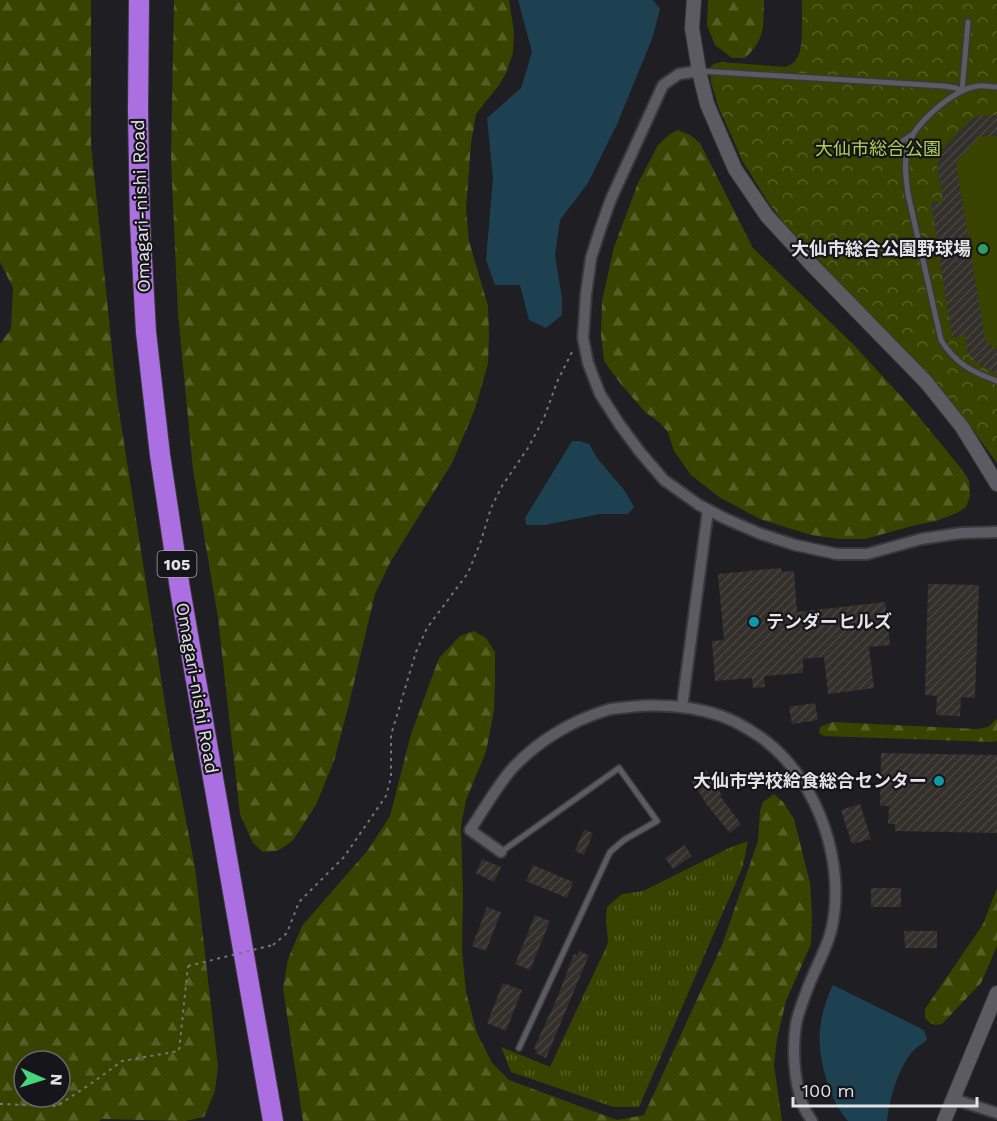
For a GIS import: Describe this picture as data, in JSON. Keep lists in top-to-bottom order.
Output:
{
  "streets": {
    "highway": ["Omagari-nishi Road", "105"]
  },
  "parks": ["大仙市総合公園"],
  "places": ["大仙市総合公園野球場", "テンダーヒルズ", "大仙市学校給食総合センター"],
  "scale_bar": "100 m",
  "north": "right"
}
